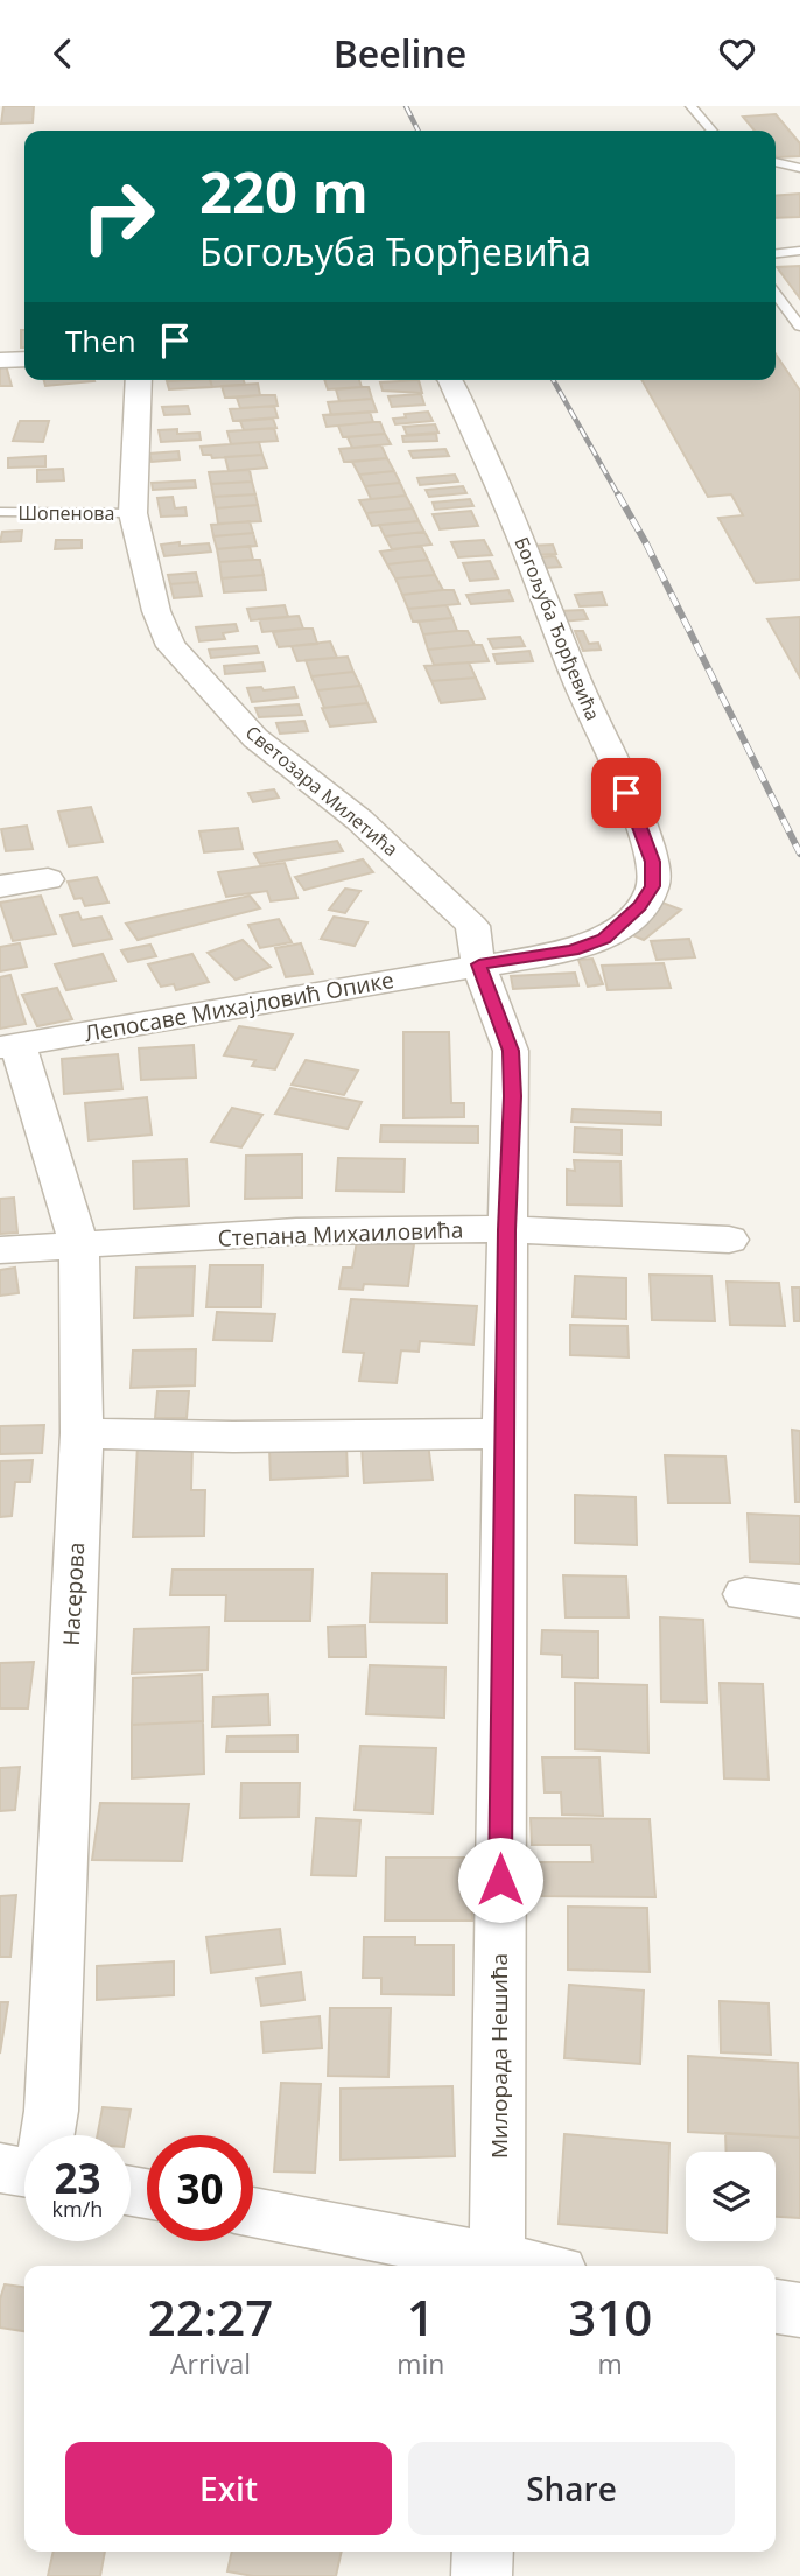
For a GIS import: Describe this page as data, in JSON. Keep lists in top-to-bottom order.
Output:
{
  "streets": {
    "street": [
      "Богољуба Ђорђевића",
      "Светозара Милетића",
      "Лепосаве Михајловић Опике",
      "Степана Михаиловића",
      "Насерова",
      "Милорада Нешића"
    ],
    "lane": ["Шопенова"]
  },
  "crossings": [
    ["Шопенова", "Светозара Милетића"],
    ["Богољуба Ђорђевића", "Светозара Милетића"],
    ["Богољуба Ђорђевића", "Лепосаве Михајловић Опике"],
    ["Богољуба Ђорђевића", "Милорада Нешића"],
    ["Светозара Милетића", "Лепосаве Михајловић Опике"],
    ["Светозара Милетића", "Милорада Нешића"],
    ["Лепосаве Михајловић Опике", "Насерова"],
    ["Лепосаве Михајловић Опике", "Милорада Нешића"],
    ["Степана Михаиловића", "Насерова"],
    ["Степана Михаиловића", "Милорада Нешића"]
  ],
  "page": {
    "header": "Beeline",
    "turn": ["220 m", "Богољуба Ђорђевића"],
    "then": "Then",
    "speed": "23 km/h",
    "limit": "30",
    "eta": [
      "22:27",
      "Arrival",
      "1",
      "min",
      "310",
      "m"
    ],
    "buttons": ["Exit", "Share"]
  }
}
